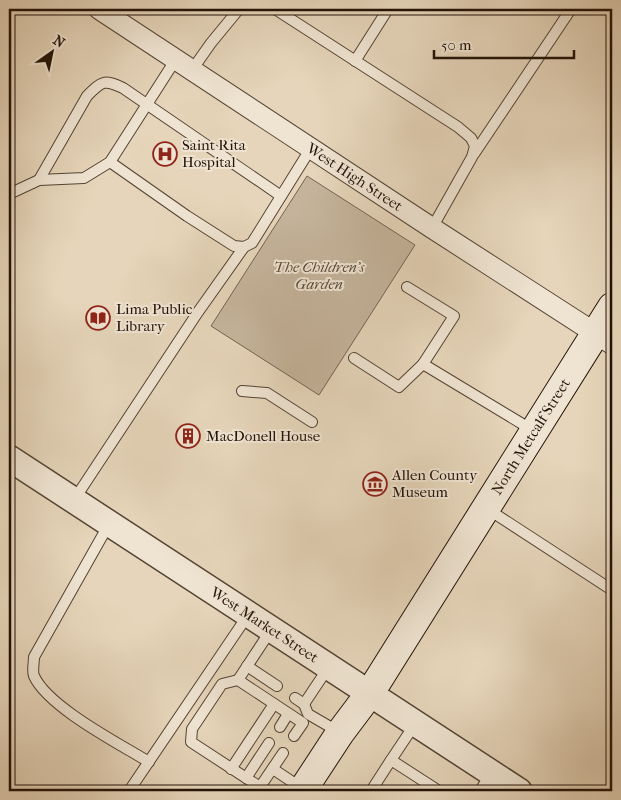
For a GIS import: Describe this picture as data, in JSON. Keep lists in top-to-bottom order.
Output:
{
  "streets": {
    "main road": ["North Metcalf Street"],
    "street": ["West High Street", "West Market Street"]
  },
  "crossings": [
    ["West High Street", "North Metcalf Street"],
    ["North Metcalf Street", "West Market Street"]
  ],
  "parks": ["The Children’s Garden"],
  "places": {
    "hospital": ["Saint Rita Hospital"],
    "library": ["Lima Public Library"],
    "building": ["MacDonell House"],
    "museum": ["Allen County Museum"]
  },
  "scale_bar": "50 m",
  "north": "top right"
}
